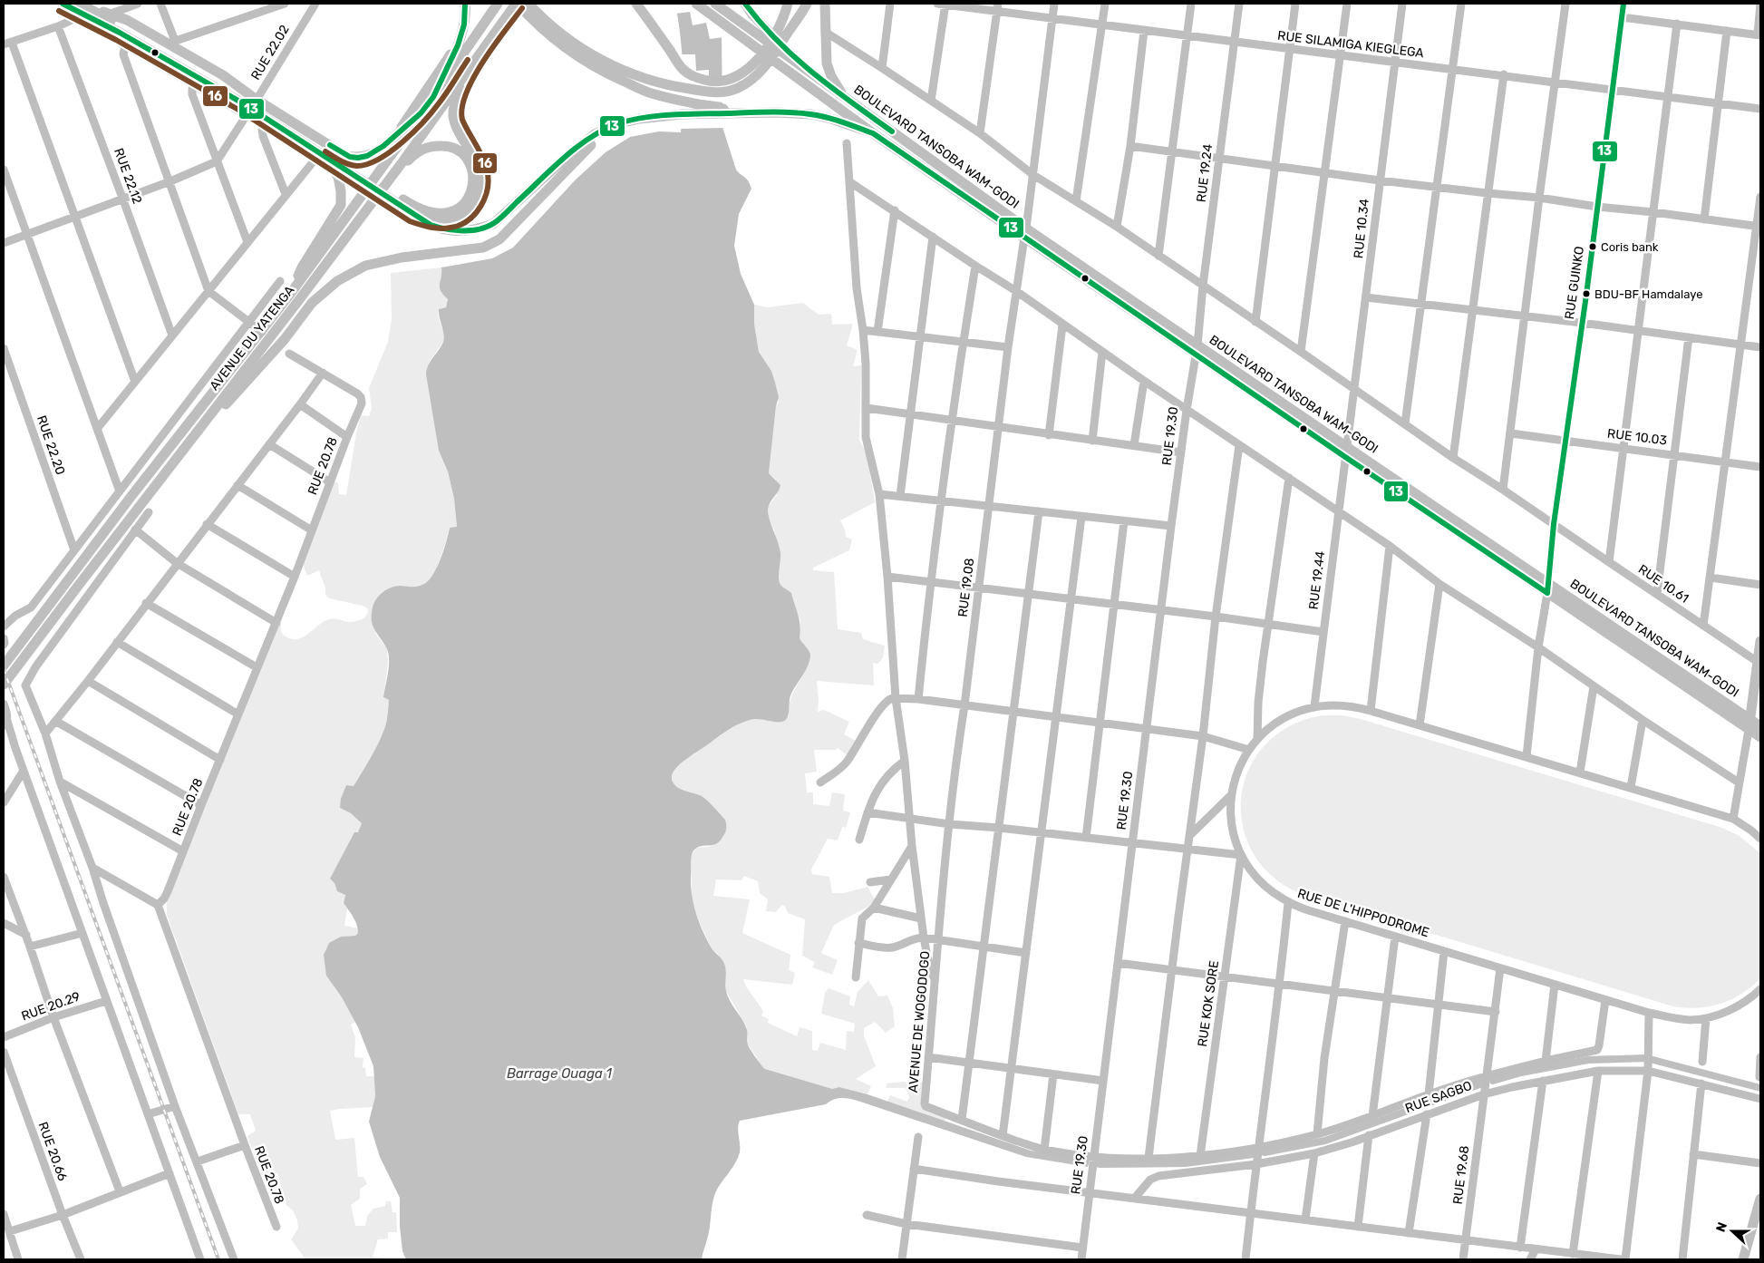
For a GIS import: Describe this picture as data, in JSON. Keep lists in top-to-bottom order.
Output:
{
  "streets": {
    "main road": ["BOULEVARD TANSOBA WAM-GODI", "AVENUE DU YATENGA"],
    "street": [
      "RUE SILAMIGA KIEGLEGA",
      "RUE 22.02",
      "RUE 19.24",
      "RUE 22.12",
      "RUE 10.34",
      "RUE GUINKO",
      "RUE 19.30",
      "RUE 10.03",
      "RUE 22.20",
      "RUE 20.78",
      "RUE 19.44",
      "RUE 10.61",
      "RUE 19.08",
      "RUE DE L'HIPPODROME",
      "RUE KOK SORE",
      "RUE 20.29",
      "AVENUE DE WOGODOGO",
      "RUE SAGBO",
      "RUE 20.66",
      "RUE 19.68"
    ]
  },
  "crossings": [
    ["RUE SILAMIGA KIEGLEGA", "RUE 19.24"],
    ["RUE SILAMIGA KIEGLEGA", "RUE 10.34"],
    ["RUE SILAMIGA KIEGLEGA", "RUE GUINKO"],
    ["RUE SILAMIGA KIEGLEGA", "RUE 19.08"],
    ["BOULEVARD TANSOBA WAM-GODI", "RUE 19.24"],
    ["BOULEVARD TANSOBA WAM-GODI", "RUE 10.34"],
    ["BOULEVARD TANSOBA WAM-GODI", "RUE GUINKO"],
    ["BOULEVARD TANSOBA WAM-GODI", "RUE 19.30"],
    ["BOULEVARD TANSOBA WAM-GODI", "RUE 19.44"],
    ["BOULEVARD TANSOBA WAM-GODI", "RUE 19.08"],
    ["RUE 19.24", "RUE 19.30"],
    ["RUE 19.24", "RUE 10.61"],
    ["RUE 10.34", "RUE 19.44"],
    ["RUE 10.34", "RUE 10.61"],
    ["RUE GUINKO", "RUE 10.03"],
    ["RUE GUINKO", "RUE 10.61"],
    ["RUE GUINKO", "RUE DE L'HIPPODROME"],
    ["RUE 19.44", "RUE DE L'HIPPODROME"],
    ["RUE 10.61", "RUE 19.08"],
    ["RUE 19.08", "AVENUE DE WOGODOGO"],
    ["RUE DE L'HIPPODROME", "RUE KOK SORE"],
    ["RUE DE L'HIPPODROME", "RUE 19.68"],
    ["RUE SAGBO", "RUE 19.68"]
  ],
  "water": ["Barrage Ouaga 1"],
  "places": ["Coris bank", "BDU-BF Hamdalaye"],
  "lines": ["transit line 13", "transit line 16"],
  "north": "left"
}
